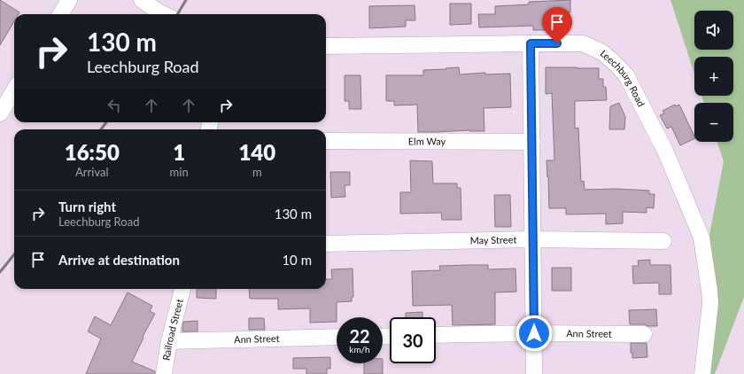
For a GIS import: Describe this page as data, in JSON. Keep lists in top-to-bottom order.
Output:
{
  "streets": {
    "street": [
      "Leechburg Road",
      "Elm Way",
      "May Street",
      "Railroad Street",
      "Ann Street"
    ]
  },
  "crossings": [
    ["Railroad Street", "Ann Street"]
  ],
  "page": {
    "map_buttons": ["+", "−"],
    "turn": ["130 m", "Leechburg Road"],
    "eta": [
      "16:50",
      "Arrival",
      "1",
      "min",
      "140",
      "m"
    ],
    "list": [
      {
        "name": "Turn right",
        "note": "Leechburg Road",
        "value": "130 m"
      },
      {
        "name": "Arrive at destination",
        "value": "10 m"
      }
    ],
    "speed": "22 km/h",
    "limit": "30"
  }
}
